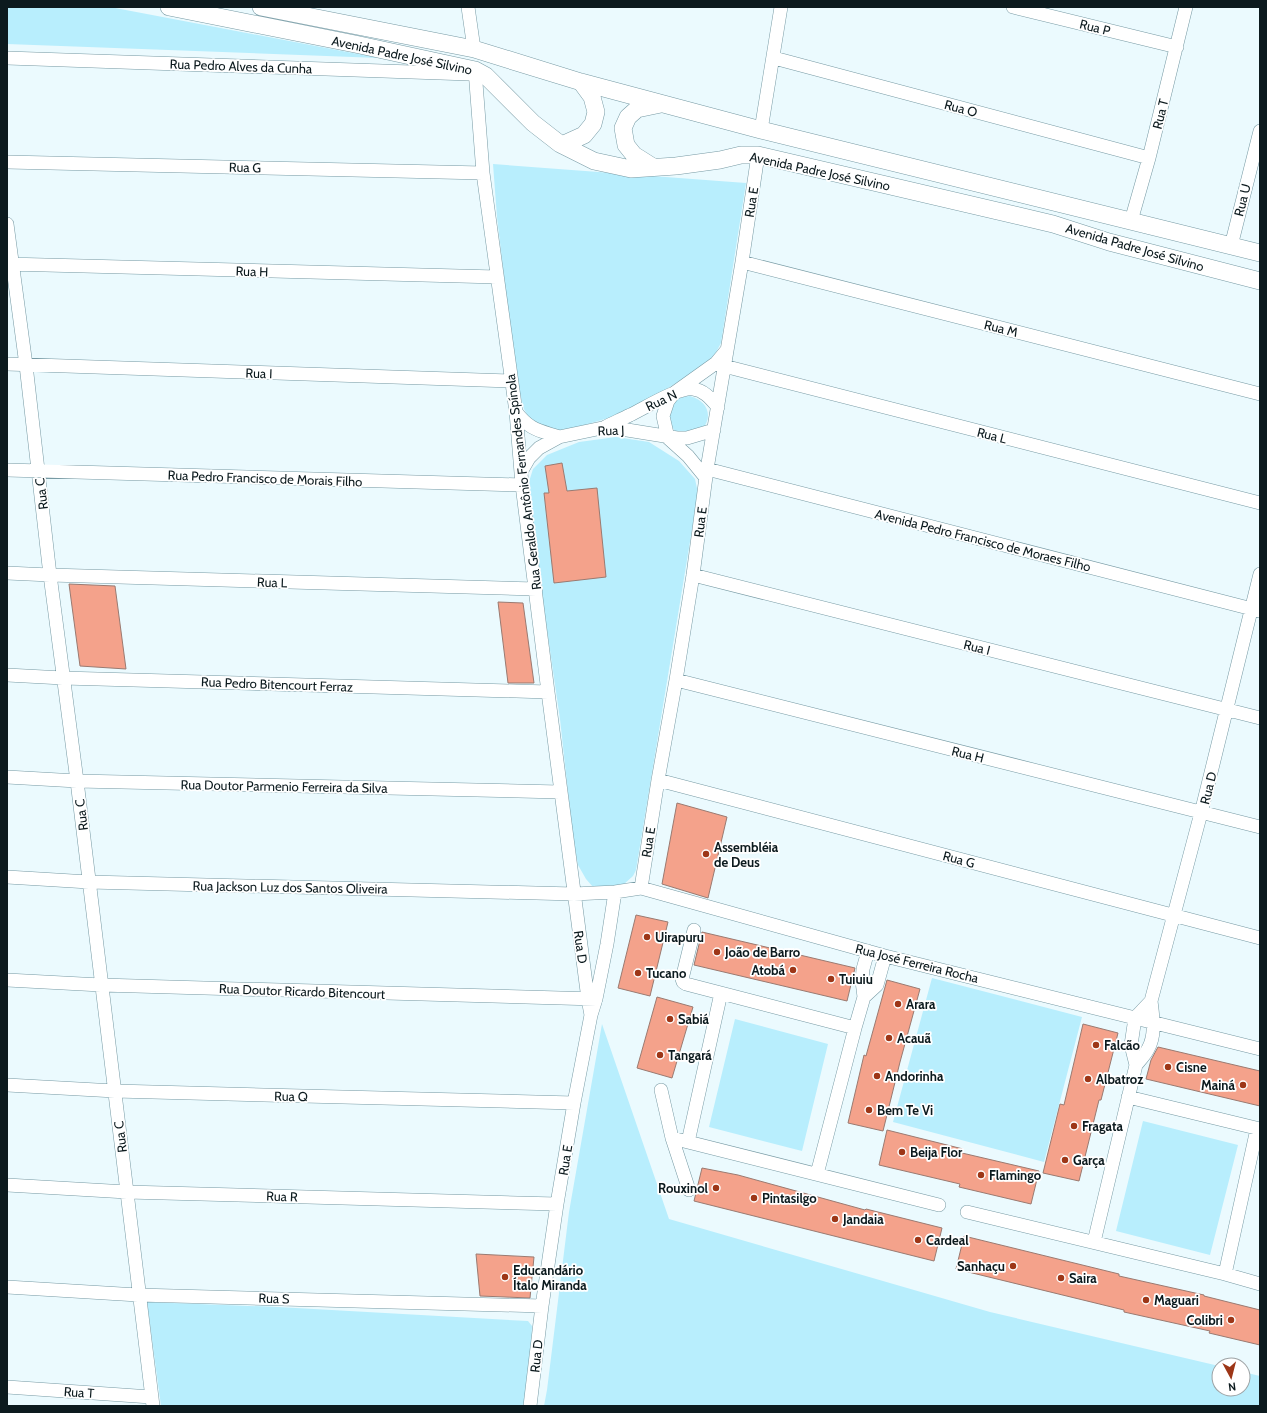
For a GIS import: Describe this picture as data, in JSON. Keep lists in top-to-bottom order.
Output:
{
  "streets": {
    "main road": ["Avenida Padre José Silvino"],
    "street": [
      "Rua P",
      "Rua Pedro Alves da Cunha",
      "Rua O",
      "Rua T",
      "Rua G",
      "Rua U",
      "Rua E",
      "Rua H",
      "Rua M",
      "Rua I",
      "Rua N",
      "Rua J",
      "Rua L",
      "Rua Pedro Francisco de Morais Filho",
      "Rua Geraldo Antônio Fernandes Spínola",
      "Rua C",
      "Avenida Pedro Francisco de Moraes Filho",
      "Rua Pedro Bitencourt Ferraz",
      "Rua Doutor Parmenio Ferreira da Silva",
      "Rua D",
      "Rua Jackson Luz dos Santos Oliveira",
      "Rua José Ferreira Rocha",
      "Rua Doutor Ricardo Bitencourt",
      "Rua Q",
      "Rua R",
      "Rua S"
    ]
  },
  "crossings": [
    ["Rua P", "Rua T"],
    ["Avenida Padre José Silvino", "Rua Pedro Alves da Cunha"],
    ["Avenida Padre José Silvino", "Rua T"],
    ["Avenida Padre José Silvino", "Rua U"],
    ["Avenida Padre José Silvino", "Rua E"],
    ["Avenida Padre José Silvino", "Rua Geraldo Antônio Fernandes Spínola"],
    ["Rua Pedro Alves da Cunha", "Rua Geraldo Antônio Fernandes Spínola"],
    ["Rua O", "Rua T"],
    ["Rua T", "Rua C"],
    ["Rua G", "Rua E"],
    ["Rua G", "Rua Geraldo Antônio Fernandes Spínola"],
    ["Rua G", "Rua D"],
    ["Rua E", "Rua H"],
    ["Rua E", "Rua M"],
    ["Rua E", "Rua I"],
    ["Rua E", "Rua N"],
    ["Rua E", "Rua J"],
    ["Rua E", "Rua L"],
    ["Rua E", "Avenida Pedro Francisco de Moraes Filho"],
    ["Rua E", "Rua D"],
    ["Rua E", "Rua José Ferreira Rocha"],
    ["Rua E", "Rua Doutor Ricardo Bitencourt"],
    ["Rua E", "Rua Q"],
    ["Rua E", "Rua R"],
    ["Rua E", "Rua S"],
    ["Rua H", "Rua Geraldo Antônio Fernandes Spínola"],
    ["Rua H", "Rua C"],
    ["Rua H", "Rua D"],
    ["Rua I", "Rua Geraldo Antônio Fernandes Spínola"],
    ["Rua I", "Rua C"],
    ["Rua I", "Rua D"],
    ["Rua N", "Rua J"],
    ["Rua J", "Rua Geraldo Antônio Fernandes Spínola"],
    ["Rua L", "Rua Geraldo Antônio Fernandes Spínola"],
    ["Rua L", "Rua C"],
    ["Rua Pedro Francisco de Morais Filho", "Rua Geraldo Antônio Fernandes Spínola"],
    ["Rua Pedro Francisco de Morais Filho", "Rua C"],
    ["Rua Geraldo Antônio Fernandes Spínola", "Rua Pedro Bitencourt Ferraz"],
    ["Rua Geraldo Antônio Fernandes Spínola", "Rua Doutor Parmenio Ferreira da Silva"],
    ["Rua Geraldo Antônio Fernandes Spínola", "Rua D"],
    ["Rua Geraldo Antônio Fernandes Spínola", "Rua Jackson Luz dos Santos Oliveira"],
    ["Rua Geraldo Antônio Fernandes Spínola", "Rua José Ferreira Rocha"],
    ["Rua C", "Rua Pedro Bitencourt Ferraz"],
    ["Rua C", "Rua Doutor Parmenio Ferreira da Silva"],
    ["Rua C", "Rua Jackson Luz dos Santos Oliveira"],
    ["Rua C", "Rua Doutor Ricardo Bitencourt"],
    ["Rua C", "Rua Q"],
    ["Rua C", "Rua R"],
    ["Rua C", "Rua S"],
    ["Avenida Pedro Francisco de Moraes Filho", "Rua D"],
    ["Rua D", "Rua Jackson Luz dos Santos Oliveira"],
    ["Rua D", "Rua José Ferreira Rocha"],
    ["Rua D", "Rua Doutor Ricardo Bitencourt"],
    ["Rua D", "Rua S"],
    ["Rua Jackson Luz dos Santos Oliveira", "Rua José Ferreira Rocha"]
  ],
  "places": [
    "Assembléia de Deus",
    "Uirapuru",
    "João de Barro",
    "Atobá",
    "Tucano",
    "Tuiuiu",
    "Arara",
    "Sabiá",
    "Acauã",
    "Falcão",
    "Tangará",
    "Cisne",
    "Andorinha",
    "Albatroz",
    "Mainá",
    "Bem Te Vi",
    "Fragata",
    "Beija Flor",
    "Garça",
    "Flamingo",
    "Rouxinol",
    "Pintasilgo",
    "Jandaia",
    "Cardeal",
    "Sanhaçu",
    "Educandário Ítalo Miranda",
    "Saira",
    "Maguari",
    "Colibri"
  ],
  "north": "bottom"
}
